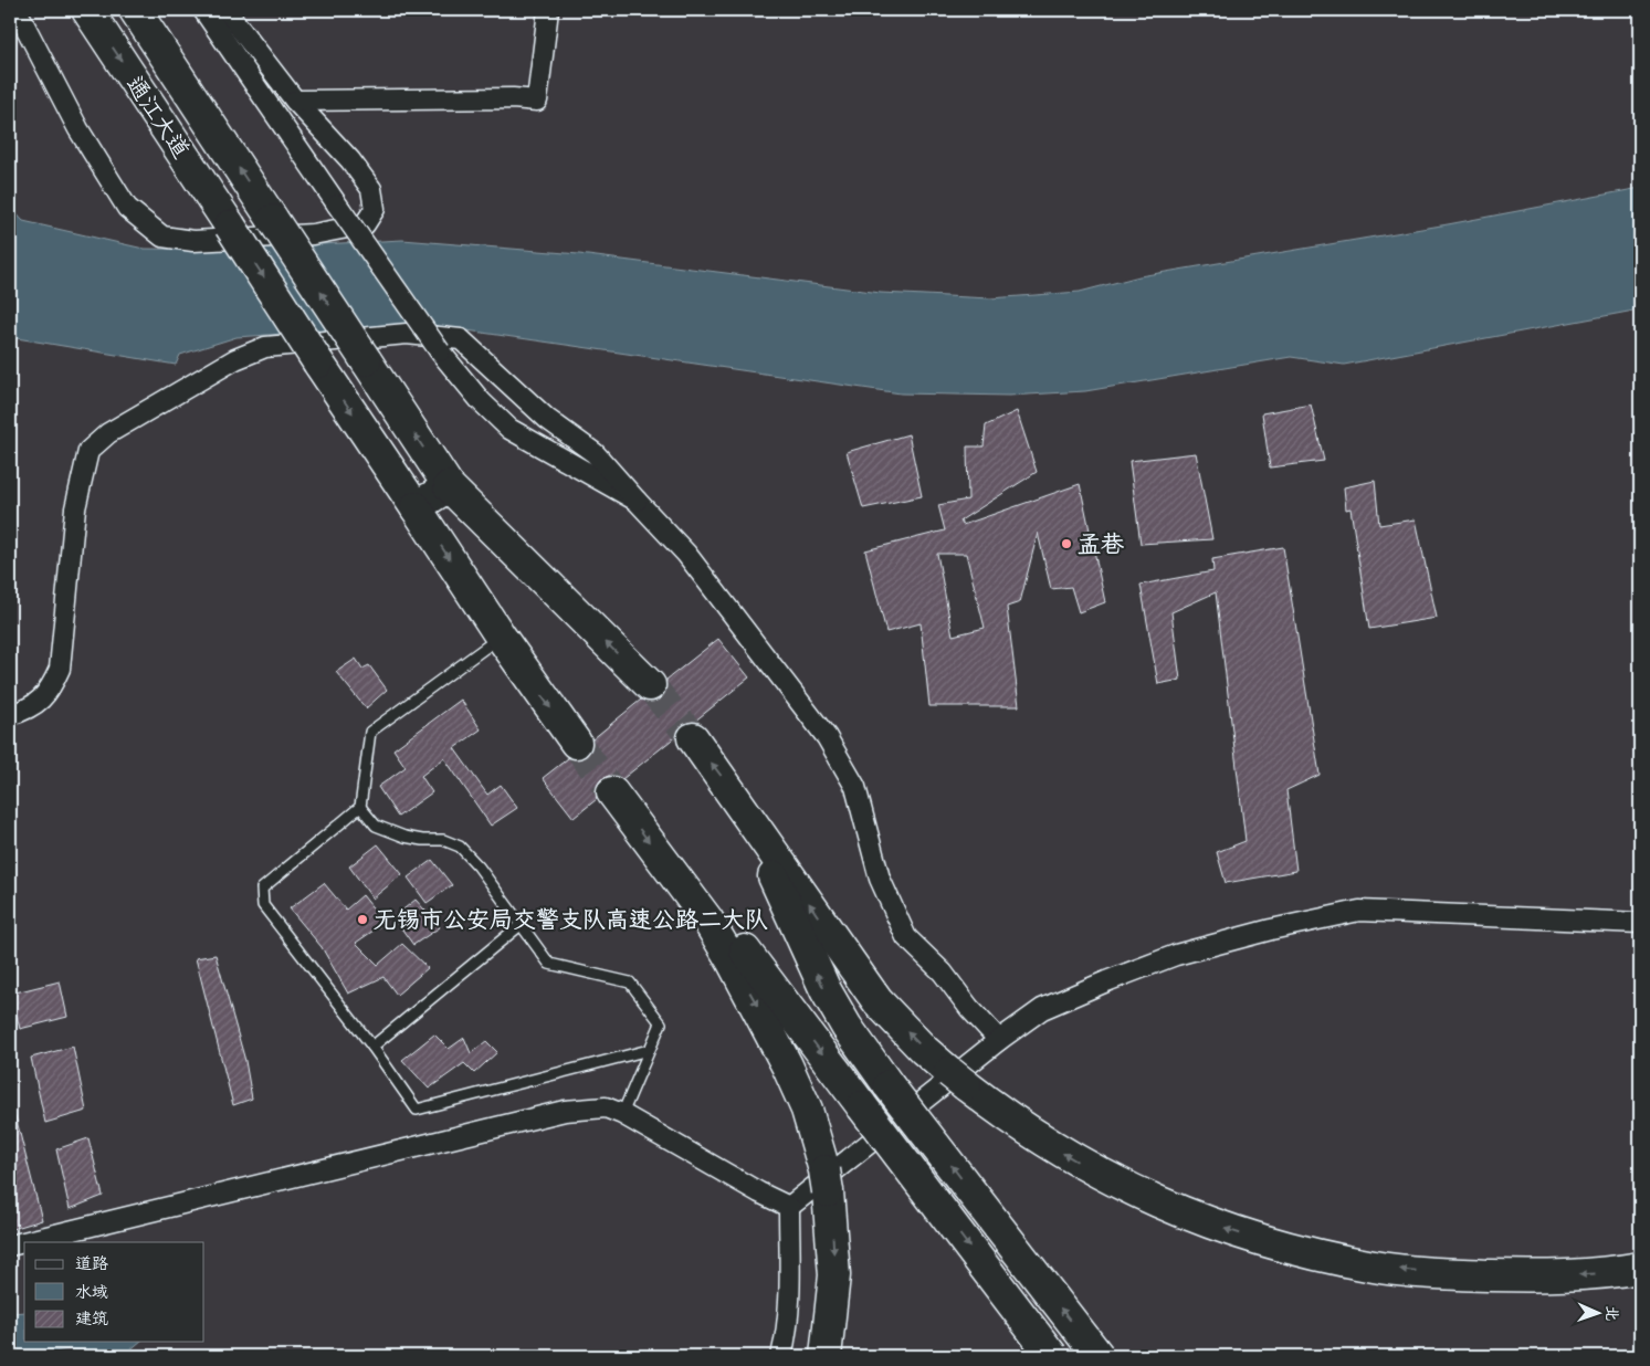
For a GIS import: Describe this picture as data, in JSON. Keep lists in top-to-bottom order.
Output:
{
  "streets": {
    "highway": ["通江大道"]
  },
  "places": ["孟巷", "无锡市公安局交警支队高速公路二大队"],
  "legend": ["道路", "水域", "建筑"],
  "north": "right"
}
